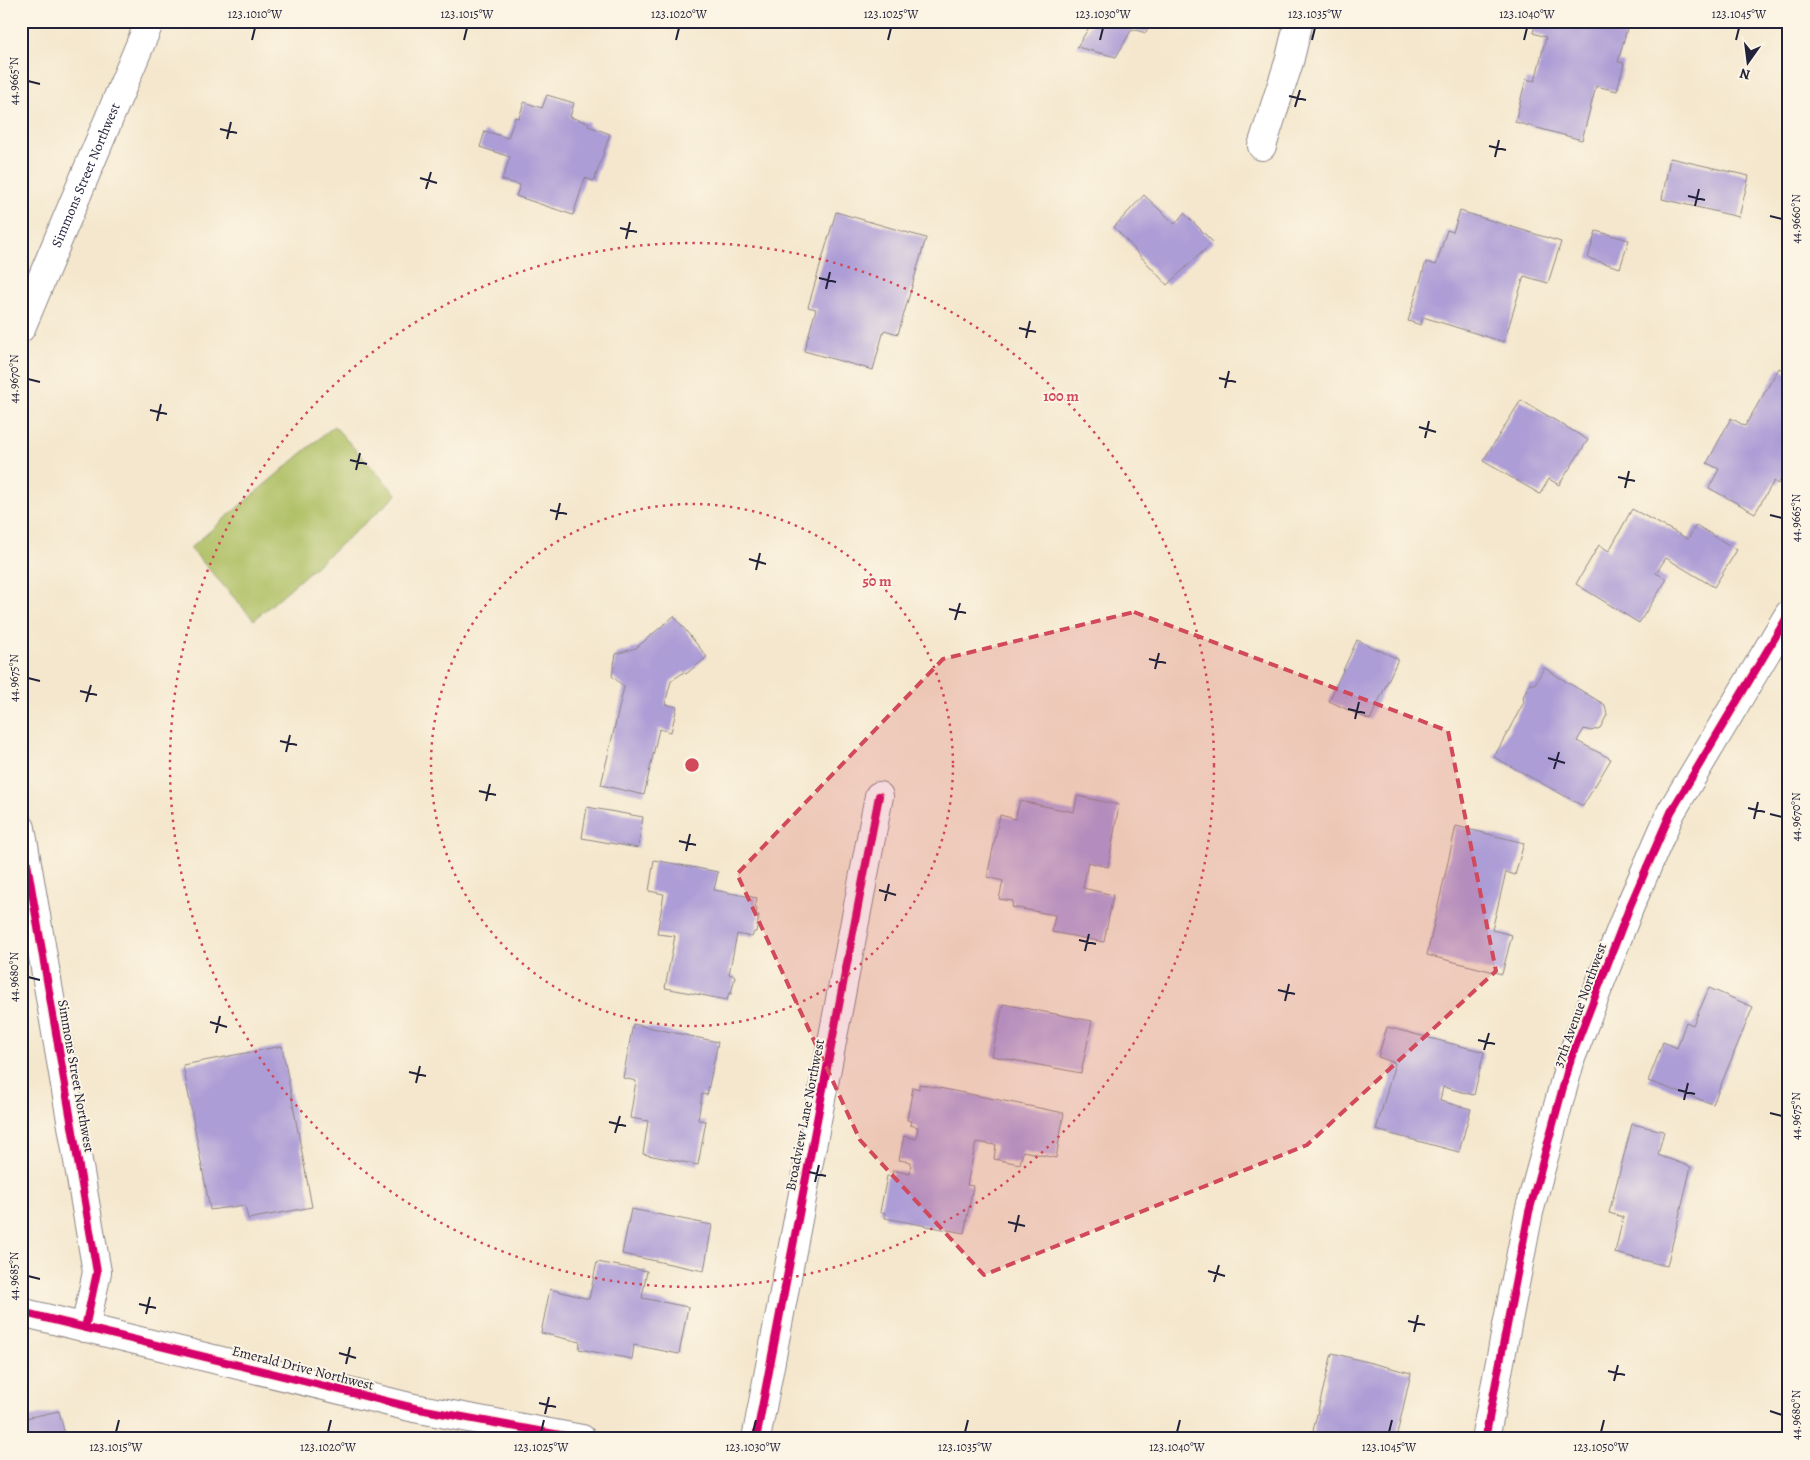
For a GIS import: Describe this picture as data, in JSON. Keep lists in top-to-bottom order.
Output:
{
  "streets": {
    "street": [
      "Simmons Street Northwest",
      "37th Avenue Northwest",
      "Broadview Lane Northwest",
      "Emerald Drive Northwest"
    ]
  },
  "crossings": [
    ["Simmons Street Northwest", "Emerald Drive Northwest"]
  ],
  "north": "bottom",
  "coordinates": [
    "123.1010°W",
    "123.1015°W",
    "123.1020°W",
    "123.1025°W",
    "123.1030°W",
    "123.1035°W",
    "123.1040°W",
    "123.1045°W",
    "44.9665°N",
    "44.9660°N",
    "44.9670°N",
    "44.9675°N",
    "44.9680°N",
    "44.9685°N",
    "123.1050°W"
  ],
  "rings": ["100 m", "50 m"]
}
